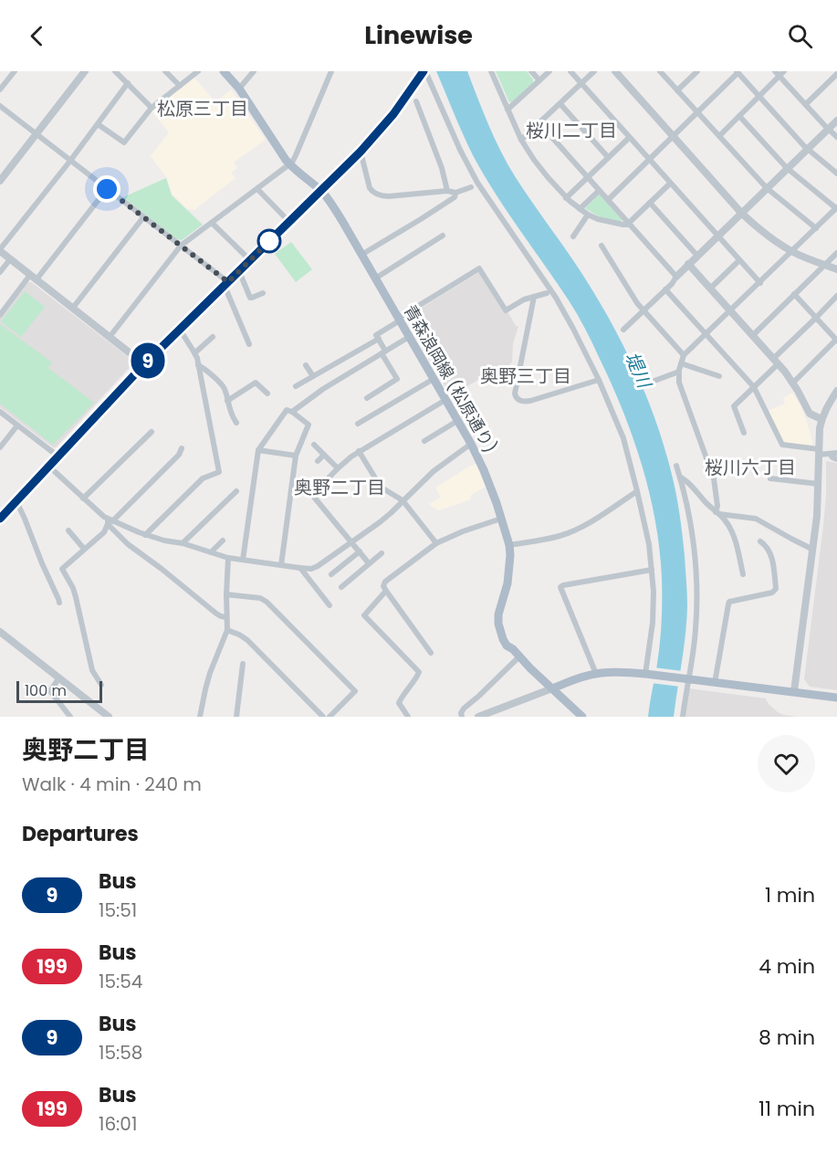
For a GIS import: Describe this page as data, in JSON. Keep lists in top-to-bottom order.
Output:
{
  "streets": {
    "main road": ["青森浪岡線 (松原通り)"]
  },
  "districts": [
    "松原三丁目",
    "桜川二丁目",
    "奥野三丁目",
    "桜川六丁目",
    "奥野二丁目"
  ],
  "water": ["堤川"],
  "lines": ["bus line 9"],
  "scale_bar": "100 m",
  "page": {
    "header": "Linewise",
    "on_map": "9",
    "scale": "100 m",
    "heading": [
      ["奥野二丁目", "Walk · 4 min · 240 m"],
      "Departures"
    ],
    "list": [
      {
        "mark": "9",
        "name": "Bus",
        "note": "15:51",
        "value": "1 min"
      },
      {
        "mark": "199",
        "name": "Bus",
        "note": "15:54",
        "value": "4 min"
      },
      {
        "mark": "9",
        "name": "Bus",
        "note": "15:58",
        "value": "8 min"
      },
      {
        "mark": "199",
        "name": "Bus",
        "note": "16:01",
        "value": "11 min"
      }
    ]
  }
}
